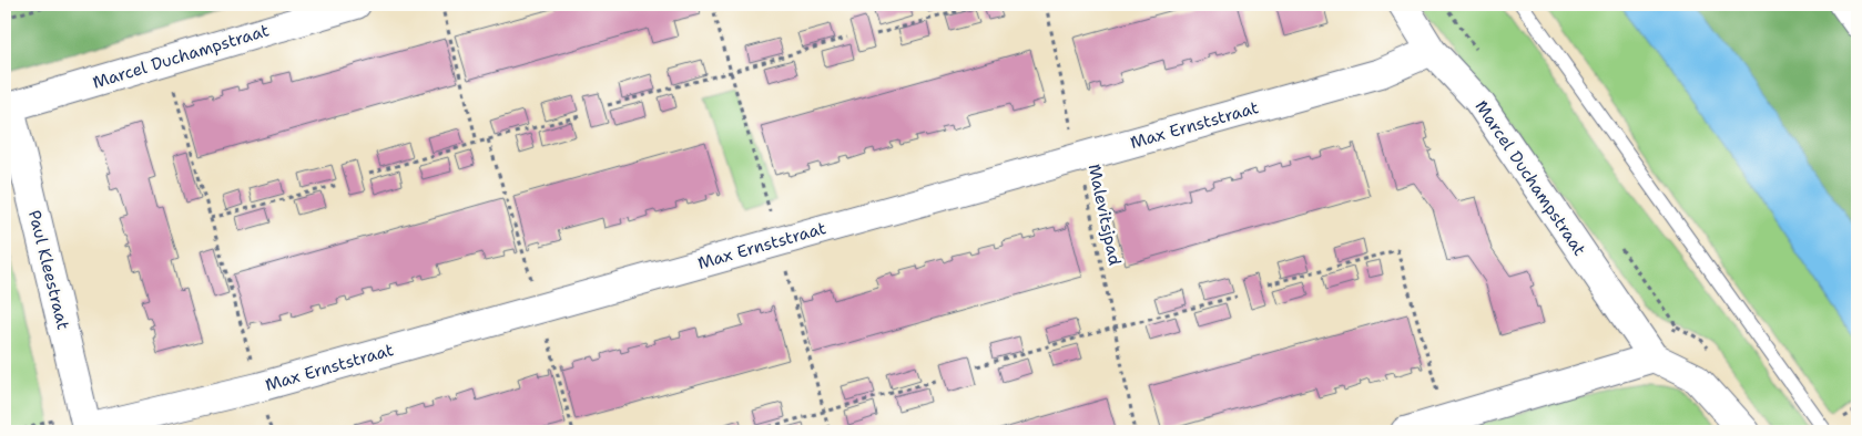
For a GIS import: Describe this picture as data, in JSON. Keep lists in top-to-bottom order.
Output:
{
  "streets": {
    "street": ["Marcel Duchampstraat", "Max Ernststraat", "Paul Kleestraat"],
    "path": ["Malevitsjpad"]
  },
  "crossings": [
    ["Marcel Duchampstraat", "Max Ernststraat"],
    ["Marcel Duchampstraat", "Paul Kleestraat"],
    ["Max Ernststraat", "Malevitsjpad"],
    ["Max Ernststraat", "Paul Kleestraat"]
  ]
}
